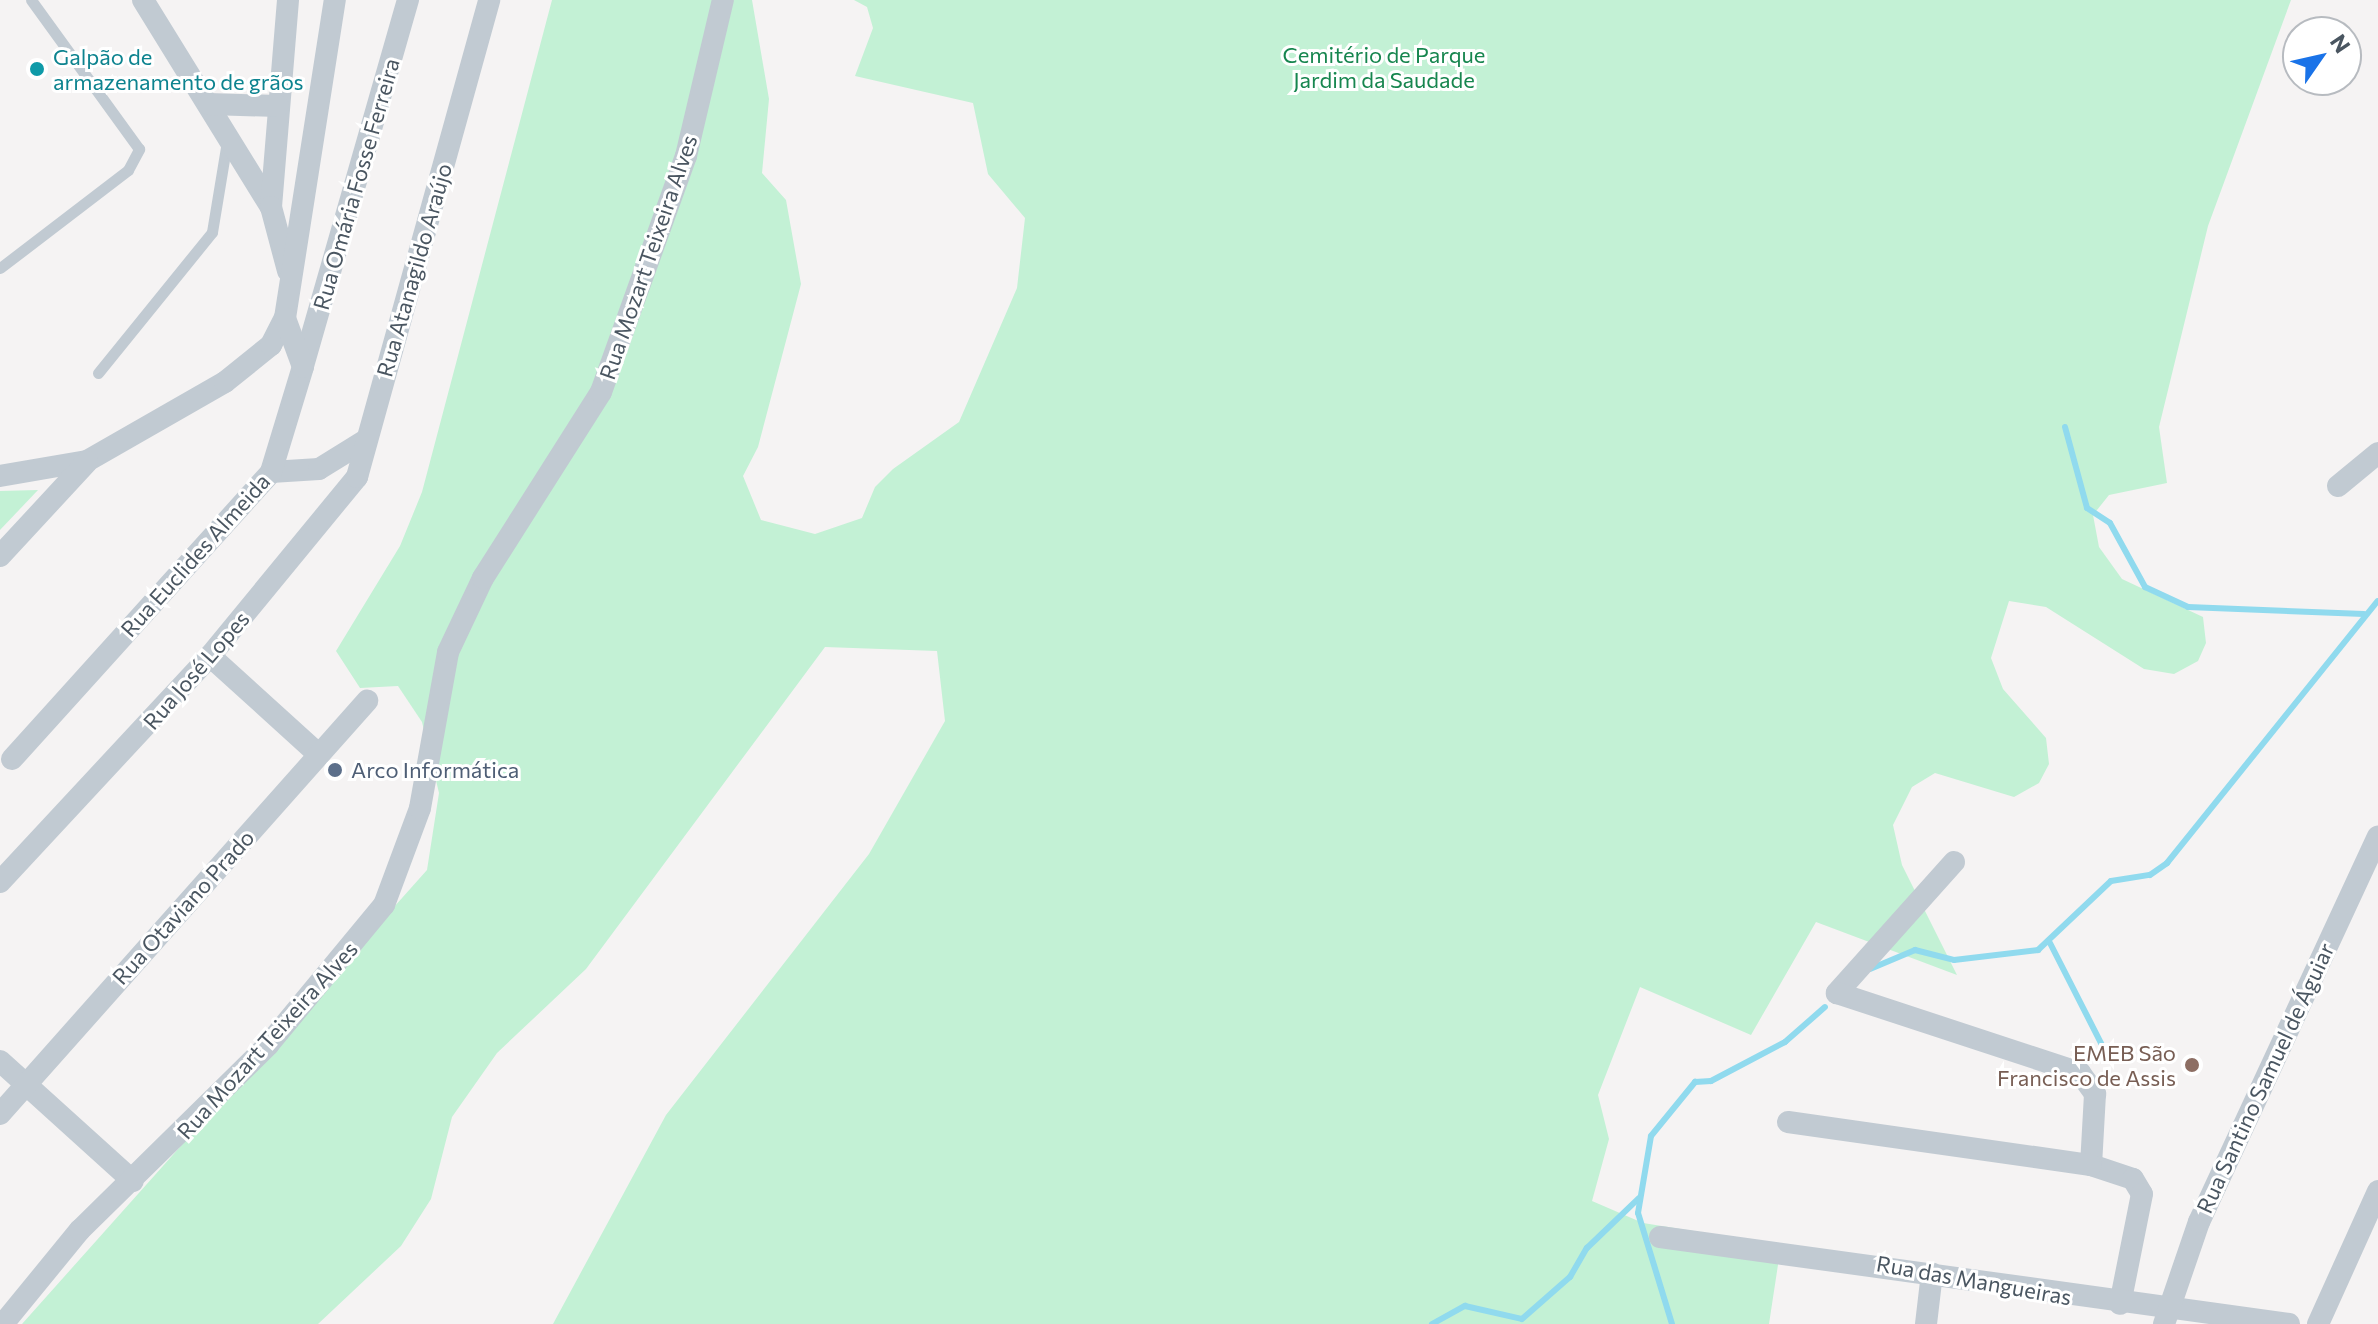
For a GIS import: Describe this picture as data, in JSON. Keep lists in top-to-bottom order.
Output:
{
  "streets": {
    "street": [
      "Rua Omária Fosse Ferreira",
      "Rua Mozart Teixeira Alves",
      "Rua Atanagildo Araújo",
      "Rua Euclides Almeida",
      "Rua José Lopes",
      "Rua Otaviano Prado",
      "Rua Santino Samuel de Águiar",
      "Rua das Mangueiras"
    ]
  },
  "crossings": [
    ["Rua Omária Fosse Ferreira", "Rua Euclides Almeida"],
    ["Rua Atanagildo Araújo", "Rua José Lopes"],
    ["Rua Santino Samuel de Águiar", "Rua das Mangueiras"]
  ],
  "parks": ["Cemitério de Parque Jardim da Saudade"],
  "places": ["Galpão de armazenamento de grãos", "Arco Informática", "EMEB São Francisco de Assis"],
  "north": "top right"
}
